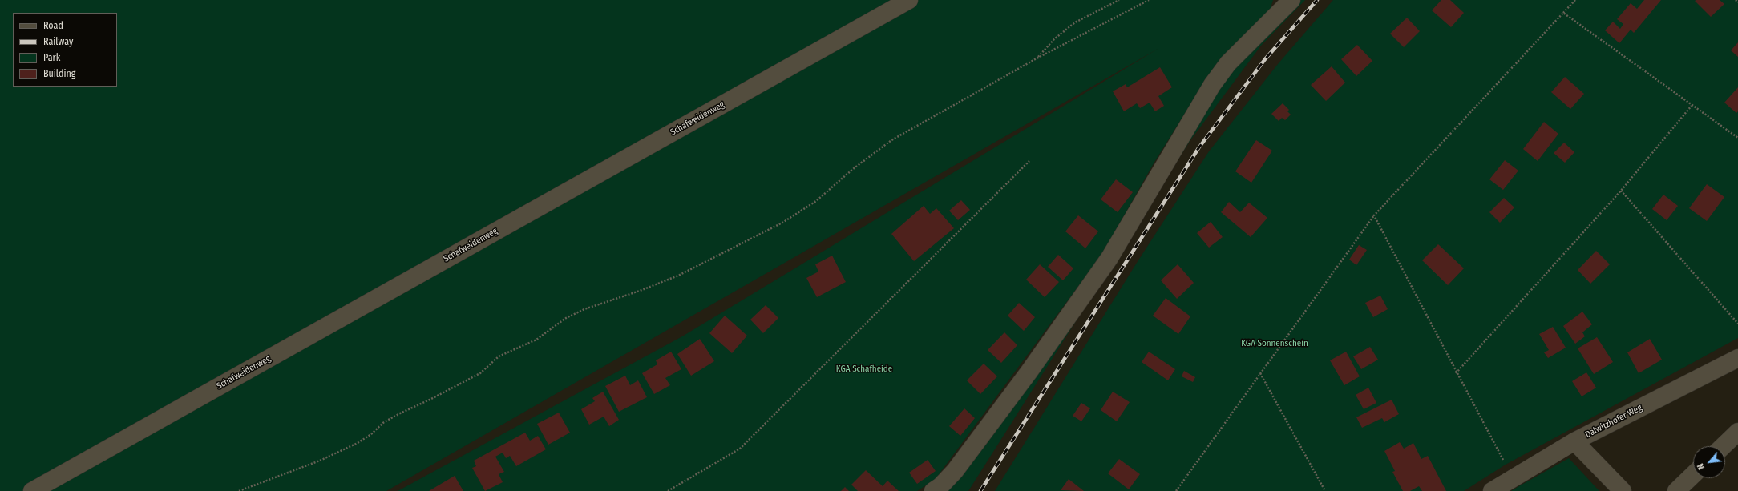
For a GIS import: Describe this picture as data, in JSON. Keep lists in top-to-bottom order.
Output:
{
  "streets": {
    "street": ["Schafweidenweg", "Dalwitzhofer Weg"]
  },
  "parks": ["KGA Sonnenschein", "KGA Schafheide"],
  "legend": [
    "Road",
    "Railway",
    "Park",
    "Building"
  ],
  "north": "bottom left"
}
